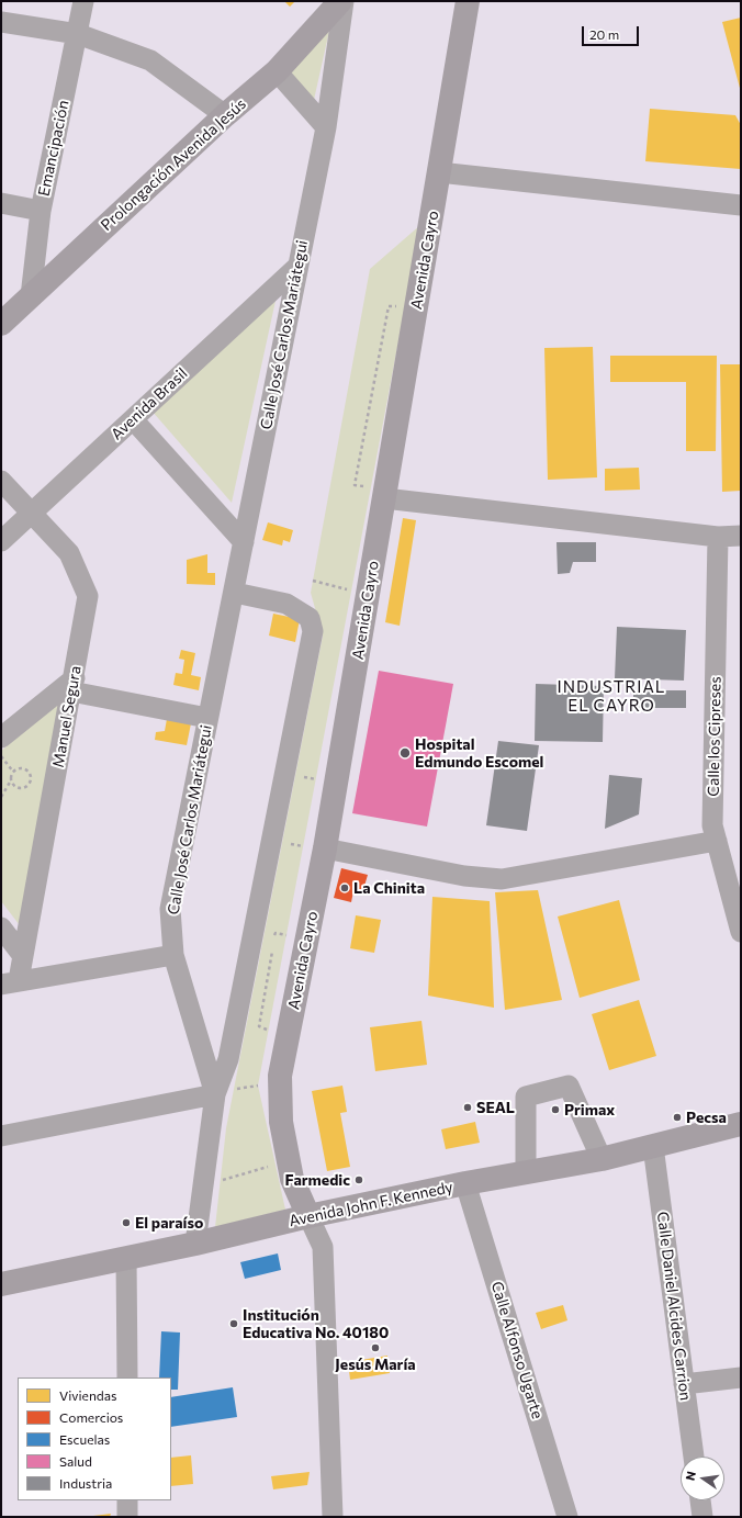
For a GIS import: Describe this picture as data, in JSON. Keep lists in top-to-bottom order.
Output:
{
  "streets": {
    "main road": ["Prolongación Avenida Jesús", "Avenida Cayro", "Avenida John F. Kennedy"],
    "street": [
      "Emancipación",
      "Calle José Carlos Mariátegui",
      "Avenida Brasil",
      "Manuel Segura",
      "Calle los Cipreses",
      "Calle Daniel Alcides Carrion",
      "Calle Alfonso Ugarte"
    ]
  },
  "crossings": [
    ["Emancipación", "Prolongación Avenida Jesús"],
    ["Prolongación Avenida Jesús", "Calle José Carlos Mariátegui"],
    ["Avenida Cayro", "Avenida John F. Kennedy"],
    ["Calle José Carlos Mariátegui", "Avenida Brasil"],
    ["Avenida Brasil", "Manuel Segura"],
    ["Avenida John F. Kennedy", "Calle Daniel Alcides Carrion"],
    ["Avenida John F. Kennedy", "Calle Alfonso Ugarte"]
  ],
  "districts": ["INDUSTRIAL EL CAYRO"],
  "places": [
    "Hospital Edmundo Escomel",
    "La Chinita",
    "SEAL",
    "Primax",
    "Pecsa",
    "Farmedic",
    "El paraíso",
    "Institución Educativa No. 40180",
    "Jesús María"
  ],
  "legend": [
    "Viviendas",
    "Comercios",
    "Escuelas",
    "Salud",
    "Industria"
  ],
  "scale_bar": "20 m",
  "north": "left"
}
